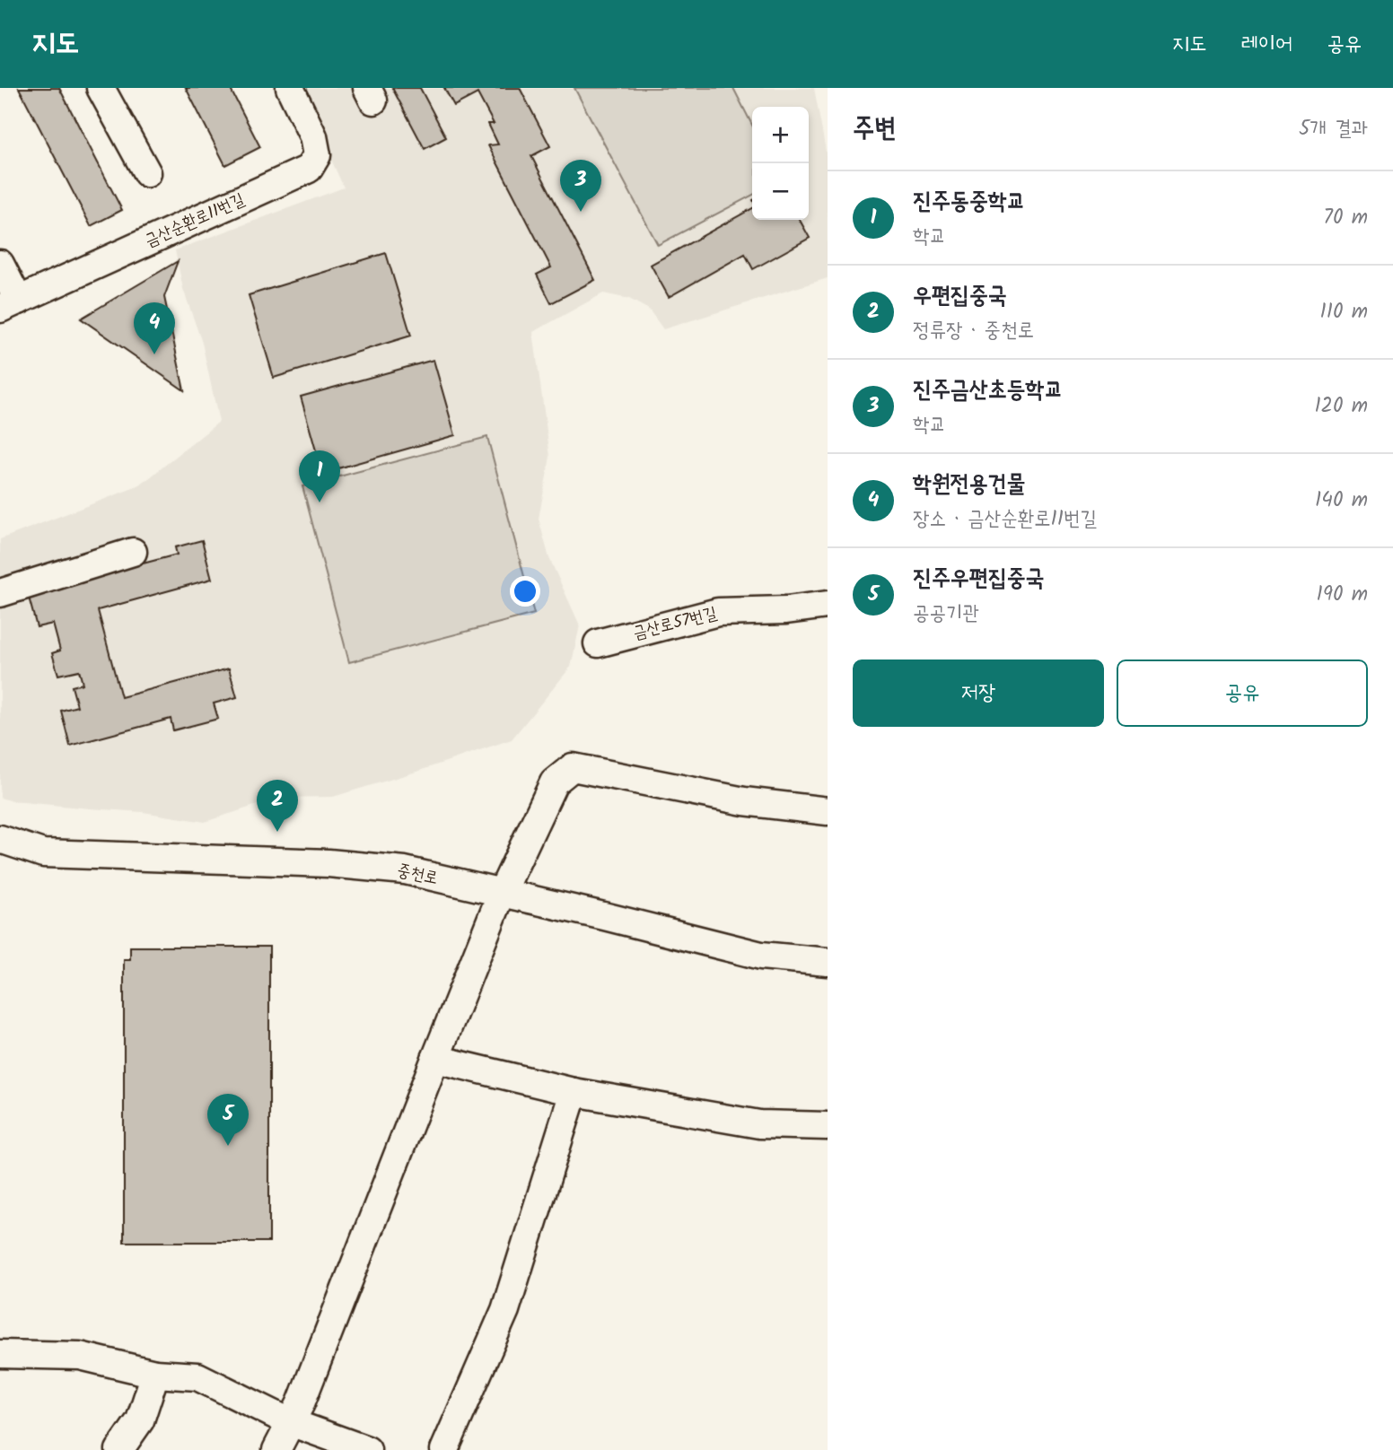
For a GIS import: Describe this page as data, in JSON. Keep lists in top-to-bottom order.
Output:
{
  "streets": {
    "street": ["금산순환로11번길", "금산로57번길", "중천로"]
  },
  "page": {
    "header": "지도",
    "nav": ["지도", "레이어", "공유"],
    "heading": ["주변", "5개 결과"],
    "map_buttons": ["+", "−"],
    "pins": [
      "3",
      "4",
      "1",
      "2",
      "5"
    ],
    "list": [
      {
        "mark": "1",
        "name": "진주동중학교",
        "note": "학교",
        "value": "70 m"
      },
      {
        "mark": "2",
        "name": "우편집중국",
        "note": "정류장 · 중천로",
        "value": "110 m"
      },
      {
        "mark": "3",
        "name": "진주금산초등학교",
        "note": "학교",
        "value": "120 m"
      },
      {
        "mark": "4",
        "name": "학원전용건물",
        "note": "장소 · 금산순환로11번길",
        "value": "140 m"
      },
      {
        "mark": "5",
        "name": "진주우편집중국",
        "note": "공공기관",
        "value": "190 m"
      }
    ],
    "buttons": ["저장", "공유"]
  }
}
